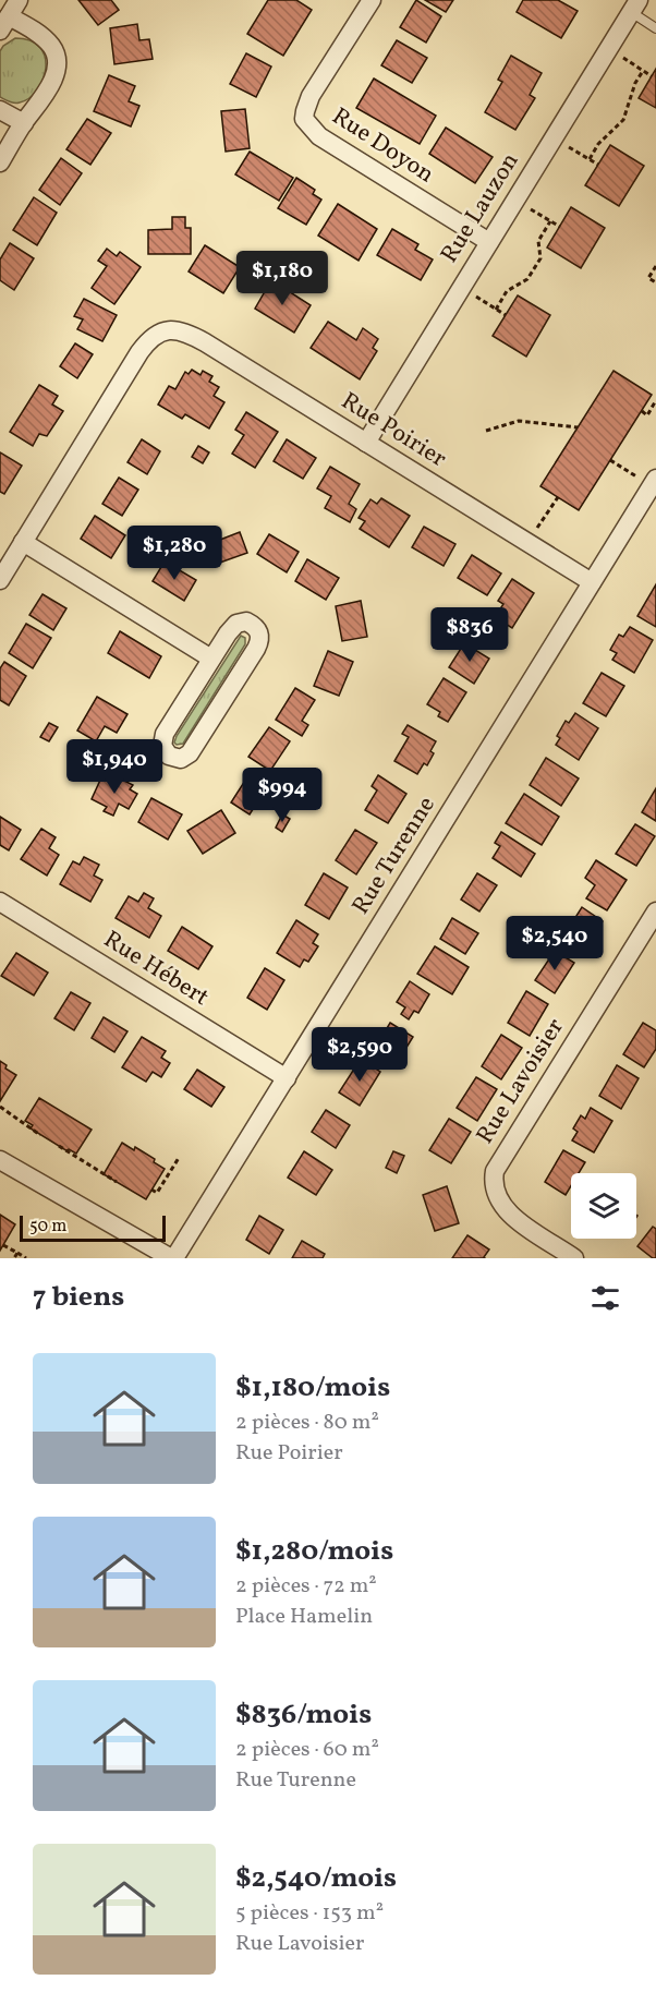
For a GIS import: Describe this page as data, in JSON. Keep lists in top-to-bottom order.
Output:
{
  "streets": {
    "street": [
      "Rue Doyon",
      "Rue Lauzon",
      "Rue Poirier",
      "Rue Turenne",
      "Rue Hébert",
      "Rue Lavoisier"
    ]
  },
  "crossings": [
    ["Rue Doyon", "Rue Lauzon"],
    ["Rue Lauzon", "Rue Poirier"],
    ["Rue Poirier", "Rue Turenne"],
    ["Rue Turenne", "Rue Hébert"]
  ],
  "scale_bar": "50 m",
  "page": {
    "price": [
      "$1,180",
      "$1,280",
      "$836",
      "$1,940",
      "$994",
      "$2,540",
      "$2,590"
    ],
    "scale": "50 m",
    "heading": "7 biens",
    "list": [
      {
        "name": "$1,180/mois",
        "note": "2 pièces · 80 m² · Rue Poirier"
      },
      {
        "name": "$1,280/mois",
        "note": "2 pièces · 72 m² · Place Hamelin"
      },
      {
        "name": "$836/mois",
        "note": "2 pièces · 60 m² · Rue Turenne"
      },
      {
        "name": "$2,540/mois",
        "note": "5 pièces · 153 m² · Rue Lavoisier"
      }
    ]
  }
}
